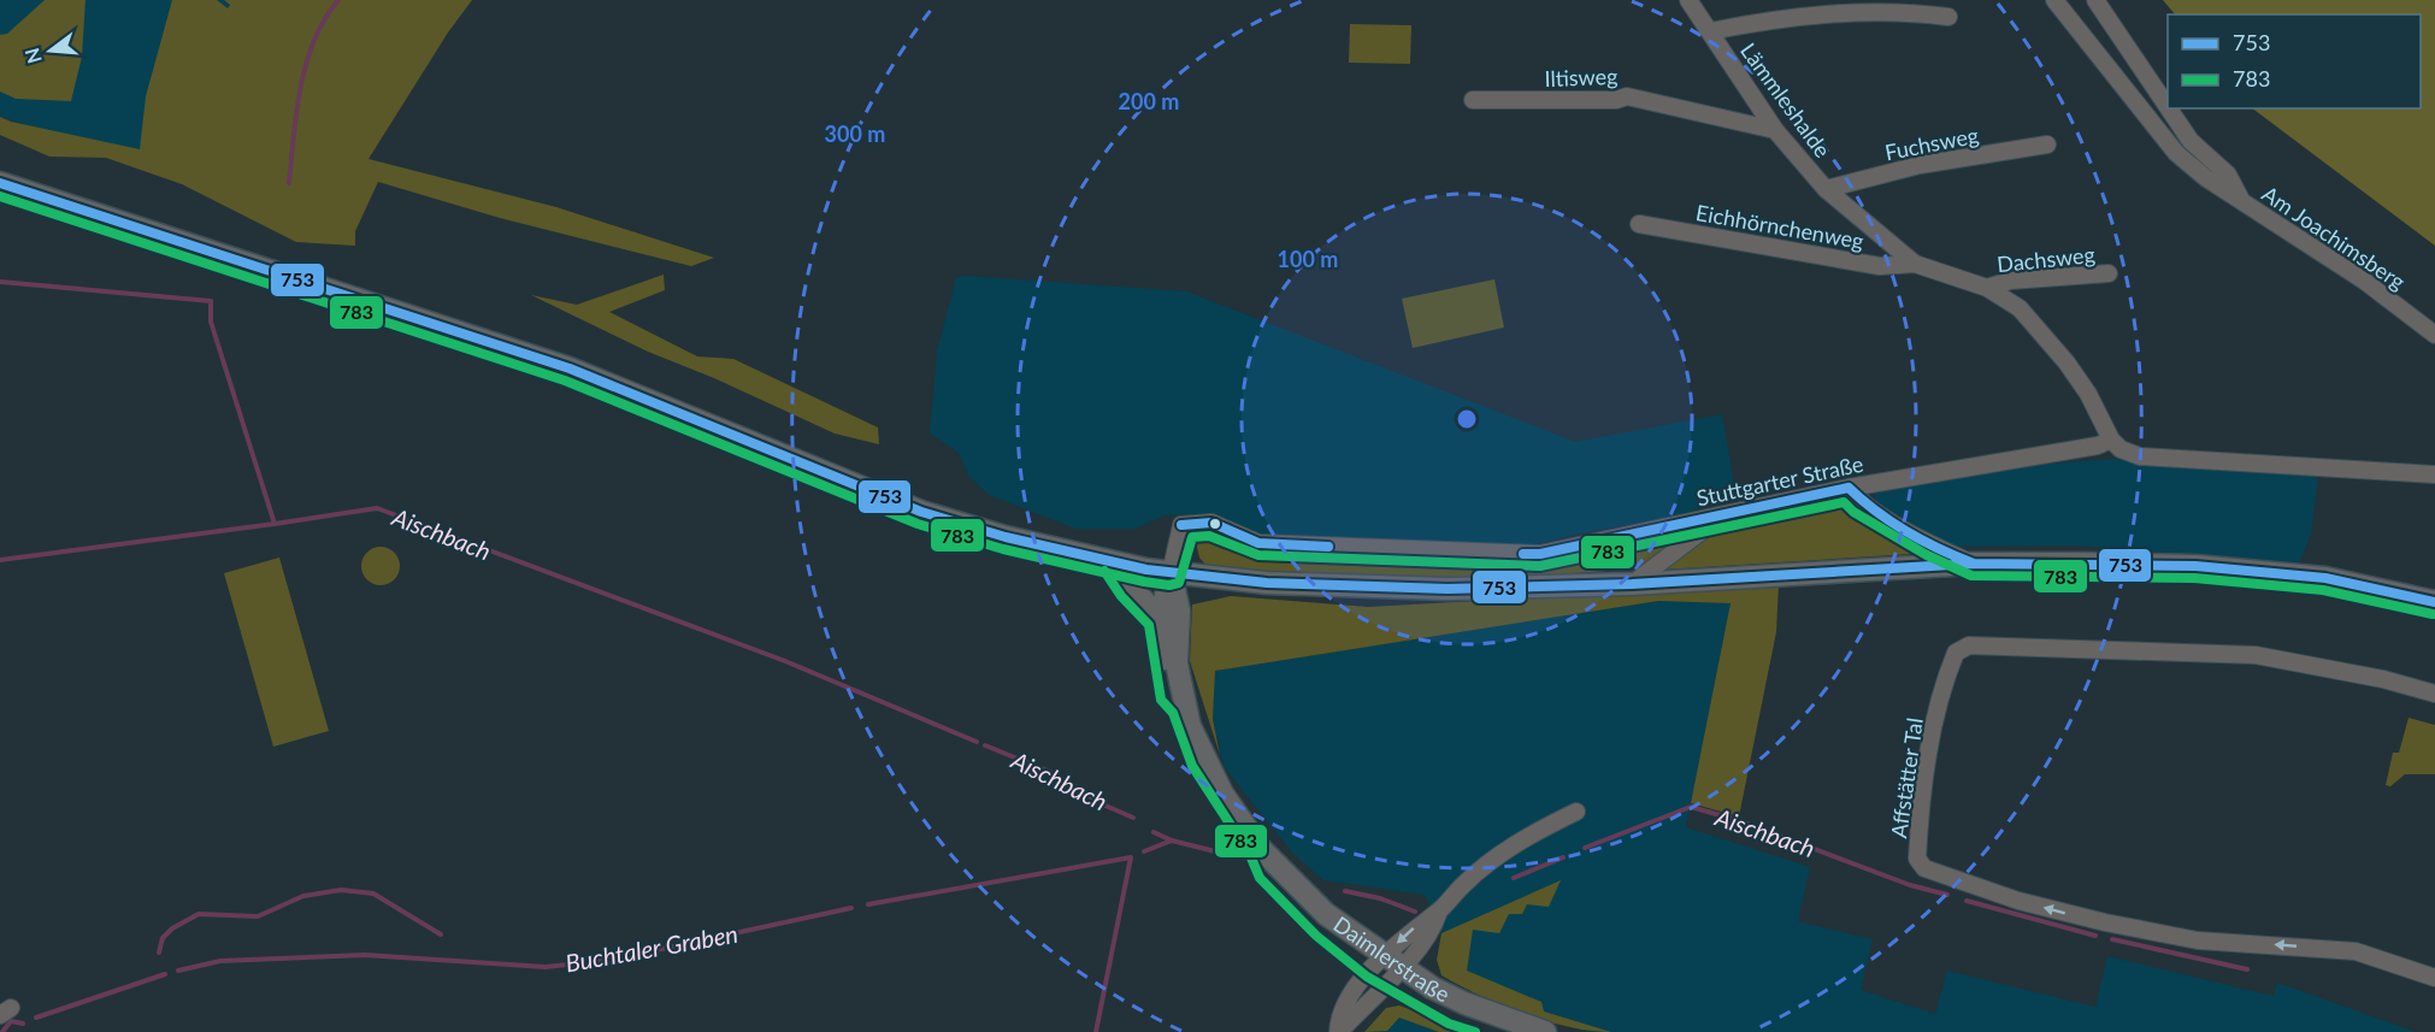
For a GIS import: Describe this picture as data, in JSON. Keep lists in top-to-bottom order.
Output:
{
  "streets": {
    "main road": ["Daimlerstraße"],
    "street": [
      "Iltisweg",
      "Lämmleshalde",
      "Fuchsweg",
      "Eichhörnchenweg",
      "Am Joachimsberg",
      "Dachsweg",
      "Stuttgarter Straße",
      "Affstätter Tal"
    ]
  },
  "crossings": [
    ["Iltisweg", "Lämmleshalde"],
    ["Lämmleshalde", "Fuchsweg"],
    ["Lämmleshalde", "Eichhörnchenweg"],
    ["Lämmleshalde", "Dachsweg"],
    ["Lämmleshalde", "Stuttgarter Straße"],
    ["Stuttgarter Straße", "Daimlerstraße"]
  ],
  "water": ["Aischbach", "Buchtaler Graben"],
  "lines": ["transit line 753", "transit line 783"],
  "legend": ["753", "783"],
  "north": "left",
  "rings": ["200 m", "300 m", "100 m"]
}
